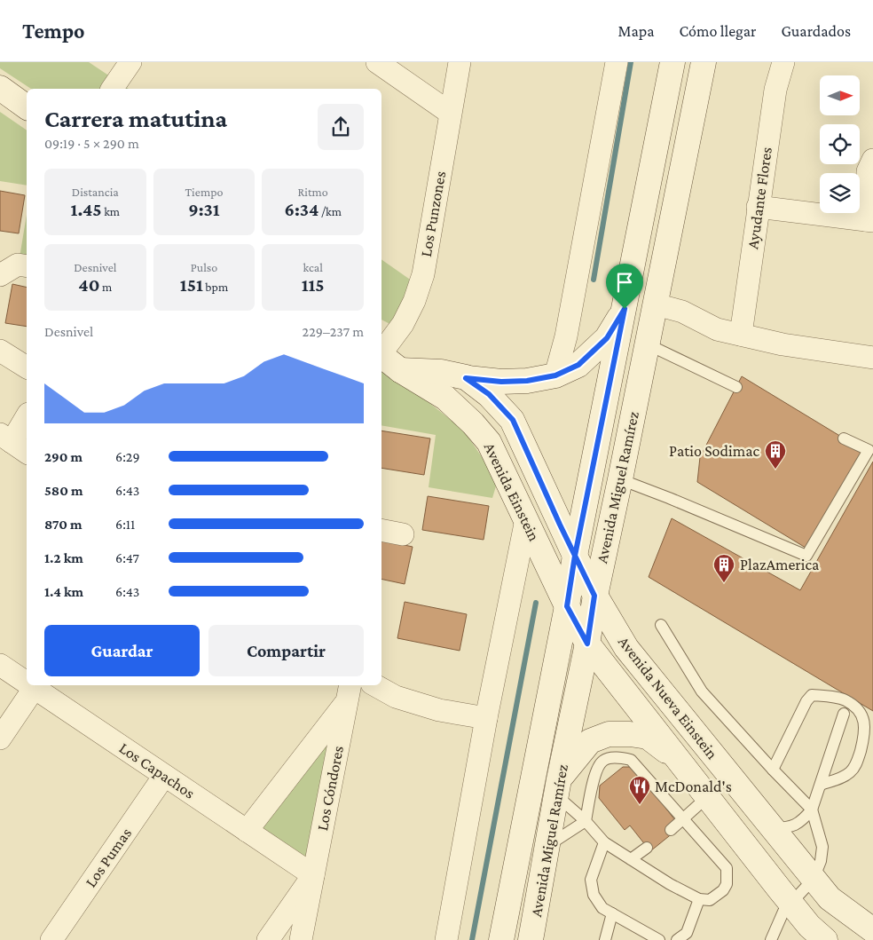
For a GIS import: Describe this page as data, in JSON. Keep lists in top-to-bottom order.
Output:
{
  "streets": {
    "main road": ["Avenida Miguel Ramírez", "Avenida Einstein", "Avenida Nueva Einstein"],
    "street": [
      "Ayudante Flores",
      "Los Punzones",
      "Los Capachos",
      "Los Cóndores",
      "Los Pumas"
    ]
  },
  "crossings": [
    ["Avenida Miguel Ramírez", "Avenida Einstein"],
    ["Avenida Miguel Ramírez", "Avenida Nueva Einstein"],
    ["Avenida Einstein", "Avenida Nueva Einstein"],
    ["Los Capachos", "Los Cóndores"],
    ["Los Capachos", "Los Pumas"]
  ],
  "places": {
    "building": ["Patio Sodimac", "PlazAmerica"],
    "restaurant": ["McDonald's"]
  },
  "north": "right",
  "page": {
    "header": "Tempo",
    "nav": ["Mapa", "Cómo llegar", "Guardados"],
    "heading": ["Carrera matutina", "09:19 · 5 × 290 m"],
    "stats": [
      ["Distancia", "1.45 km"],
      ["Tiempo", "9:31"],
      ["Ritmo", "6:34 /km"],
      ["Desnivel", "40 m"],
      ["Pulso", "151 bpm"],
      ["kcal", "115"]
    ],
    "chart": ["Desnivel", "229–237 m"],
    "list": [
      {
        "name": "290 m",
        "note": "6:29"
      },
      {
        "name": "580 m",
        "note": "6:43"
      },
      {
        "name": "870 m",
        "note": "6:11"
      },
      {
        "name": "1.2 km",
        "note": "6:47"
      },
      {
        "name": "1.4 km",
        "note": "6:43"
      }
    ],
    "buttons": ["Guardar", "Compartir"]
  }
}
